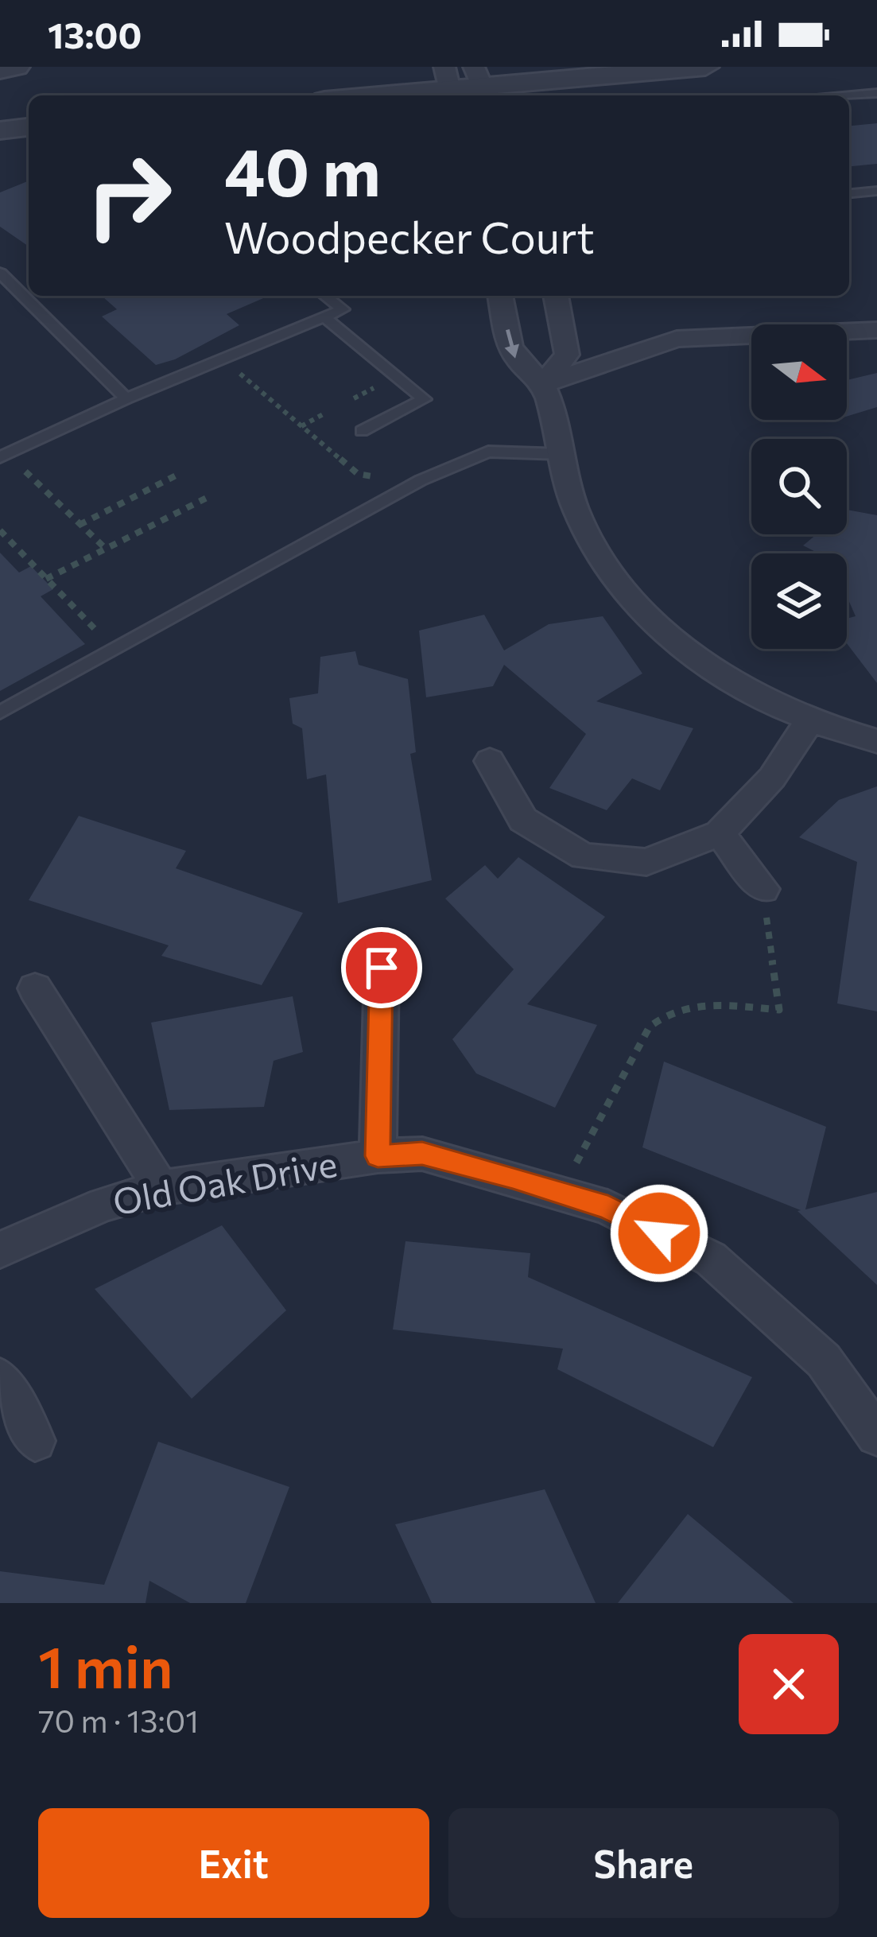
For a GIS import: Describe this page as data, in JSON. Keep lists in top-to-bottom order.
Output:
{
  "streets": {
    "street": ["Old Oak Drive"]
  },
  "north": "right",
  "page": {
    "status": "13:00",
    "turn": ["40 m", "Woodpecker Court"],
    "heading": ["1 min", "70 m · 13:01"],
    "buttons": ["Exit", "Share"]
  }
}
